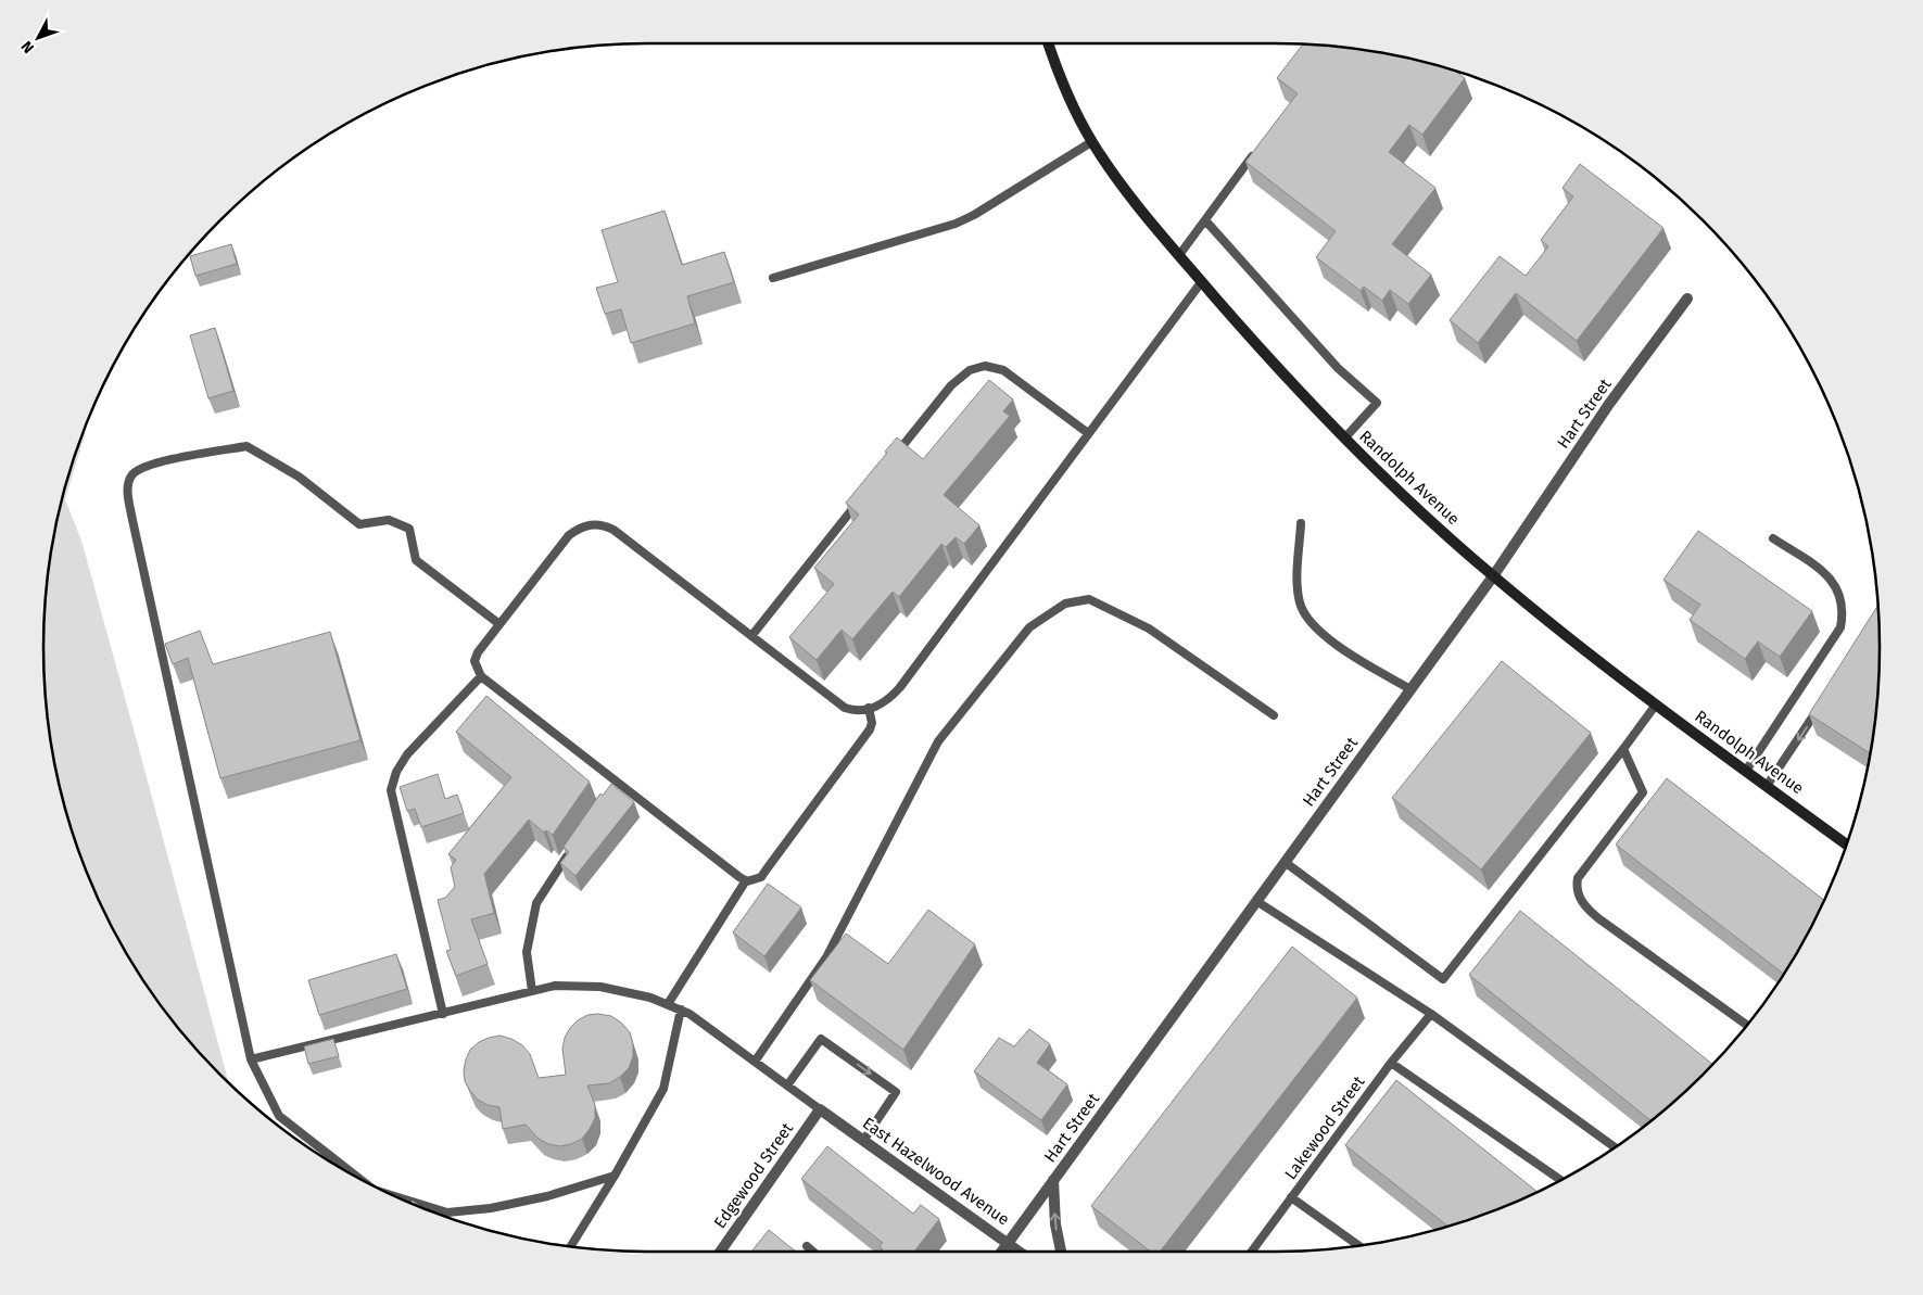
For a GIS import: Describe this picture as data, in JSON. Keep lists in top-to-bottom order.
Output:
{
  "streets": {
    "main road": ["Randolph Avenue"],
    "street": ["Hart Street", "East Hazelwood Avenue", "Edgewood Street"],
    "lane": ["Lakewood Street"]
  },
  "crossings": [
    ["Hart Street", "Randolph Avenue"],
    ["Hart Street", "East Hazelwood Avenue"],
    ["East Hazelwood Avenue", "Edgewood Street"]
  ],
  "north": "bottom left"
}
